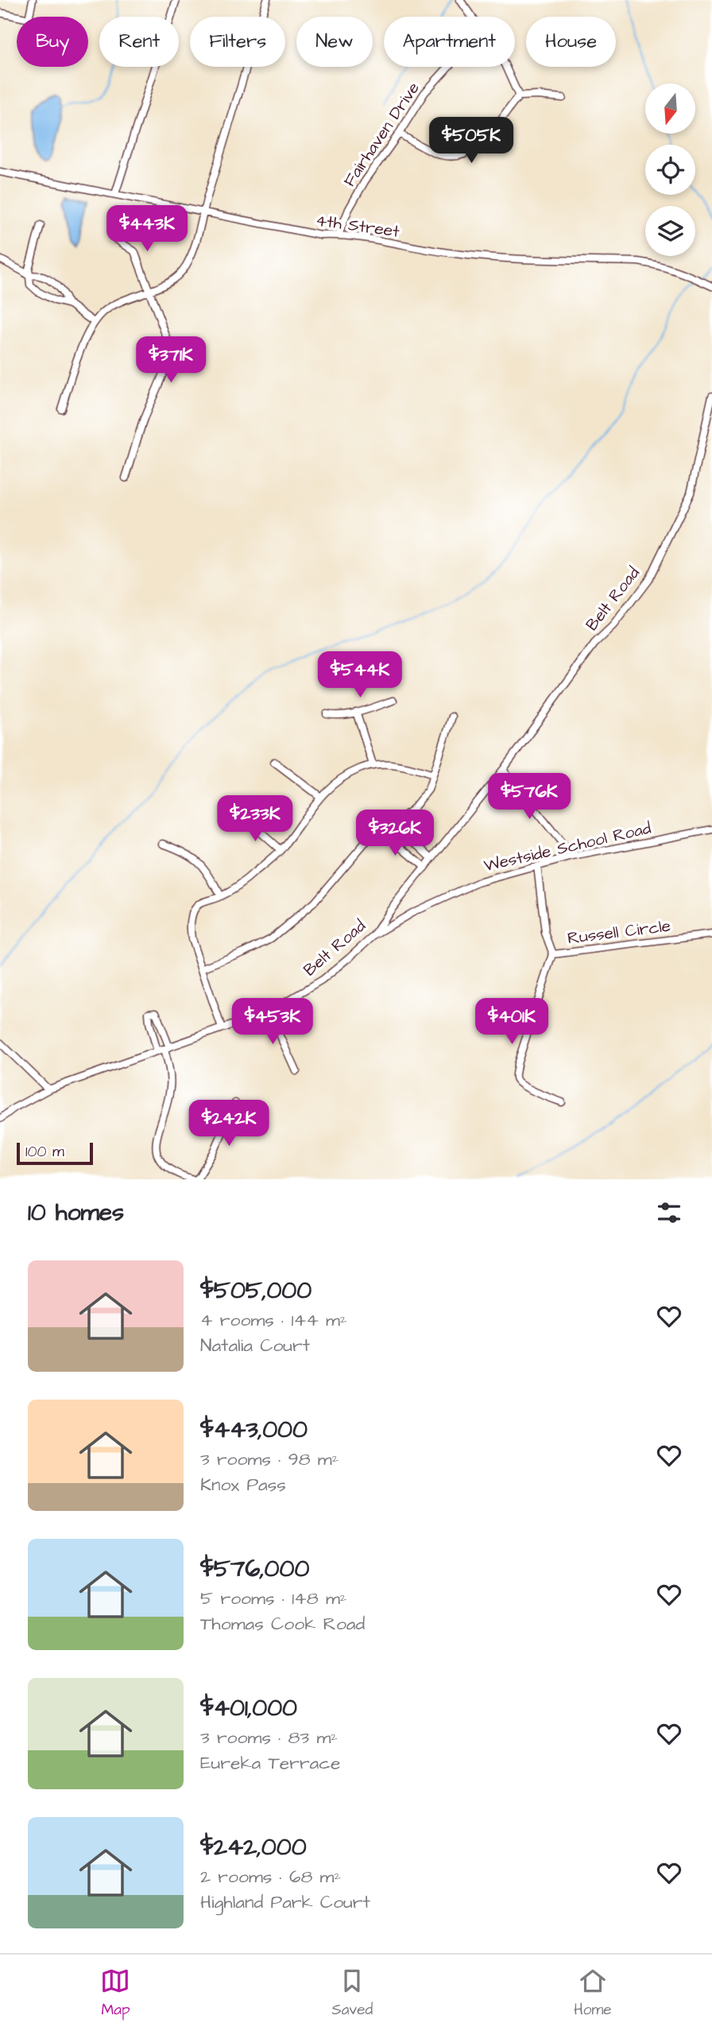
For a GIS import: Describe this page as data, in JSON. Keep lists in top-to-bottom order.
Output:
{
  "streets": {
    "street": [
      "Fairhaven Drive",
      "4th Street",
      "Belt Road",
      "Westside School Road",
      "Russell Circle"
    ]
  },
  "crossings": [
    ["Fairhaven Drive", "4th Street"],
    ["Belt Road", "Westside School Road"],
    ["Westside School Road", "Russell Circle"]
  ],
  "scale_bar": "100 m",
  "north": "bottom",
  "page": {
    "chip": [
      "Buy",
      "Rent",
      "Filters",
      "New",
      "Apartment",
      "House"
    ],
    "price": [
      "$505K",
      "$443K",
      "$371K",
      "$544K",
      "$576K",
      "$233K",
      "$326K",
      "$453K",
      "$401K",
      "$242K"
    ],
    "scale": "100 m",
    "heading": "10 homes",
    "list": [
      {
        "name": "$505,000",
        "note": "4 rooms · 144 m² · Natalia Court"
      },
      {
        "name": "$443,000",
        "note": "3 rooms · 98 m² · Knox Pass"
      },
      {
        "name": "$576,000",
        "note": "5 rooms · 148 m² · Thomas Cook Road"
      },
      {
        "name": "$401,000",
        "note": "3 rooms · 83 m² · Eureka Terrace"
      },
      {
        "name": "$242,000",
        "note": "2 rooms · 68 m² · Highland Park Court"
      }
    ],
    "tabs": ["Map", "Saved", "Home"]
  }
}
